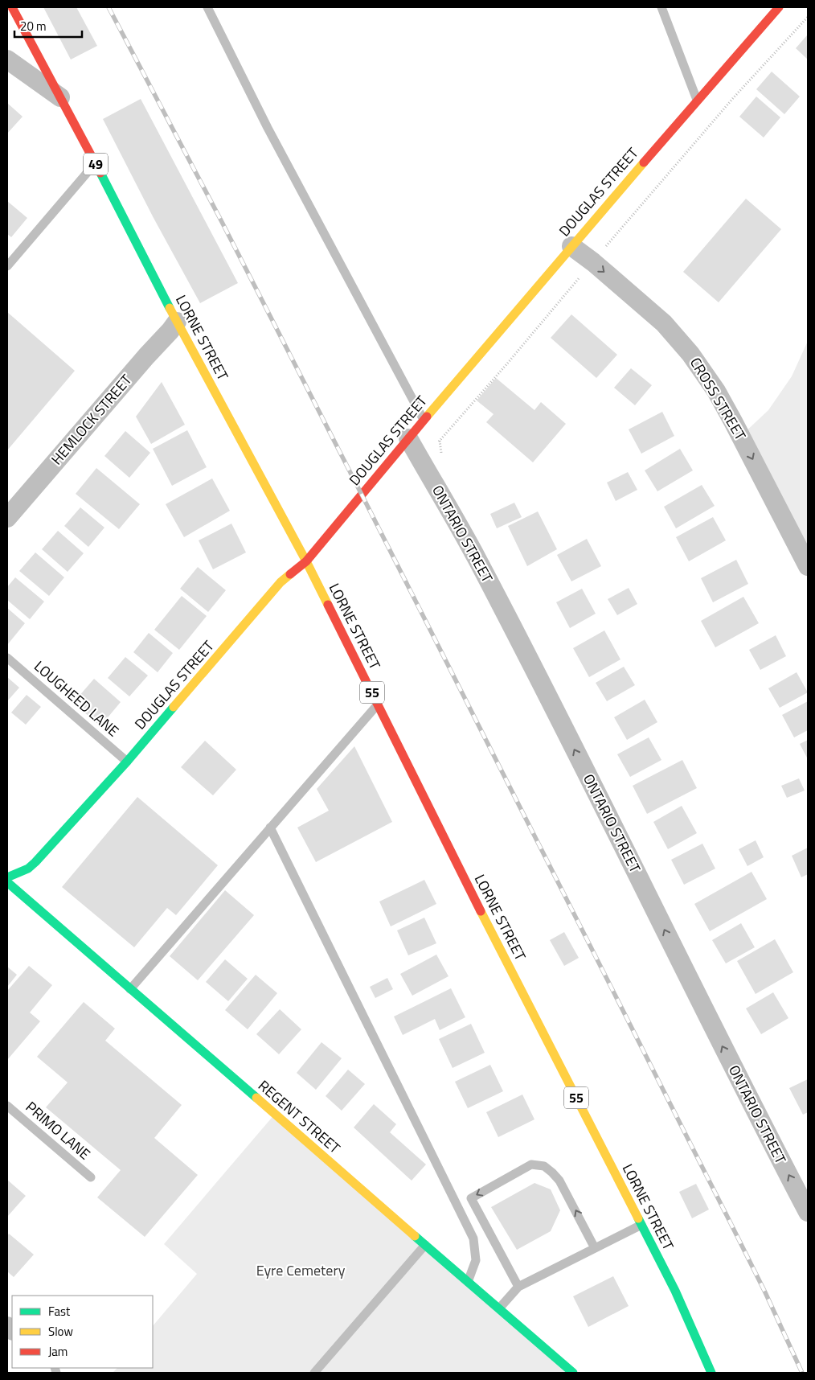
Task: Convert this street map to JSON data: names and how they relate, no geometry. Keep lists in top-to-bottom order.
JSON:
{
  "streets": {
    "main road": [
      "49",
      "DOUGLAS STREET",
      "LORNE STREET",
      "55",
      "REGENT STREET"
    ],
    "street": ["CROSS STREET", "HEMLOCK STREET", "ONTARIO STREET"],
    "lane": ["LOUGHEED LANE", "PRIMO LANE"]
  },
  "crossings": [
    ["DOUGLAS STREET", "LORNE STREET"],
    ["DOUGLAS STREET", "CROSS STREET"],
    ["DOUGLAS STREET", "ONTARIO STREET"],
    ["DOUGLAS STREET", "LOUGHEED LANE"],
    ["LORNE STREET", "HEMLOCK STREET"]
  ],
  "one_way": ["CROSS STREET", "ONTARIO STREET"],
  "parks": ["Eyre Cemetery"],
  "legend": ["Fast", "Slow", "Jam"],
  "scale_bar": "20 m"
}
